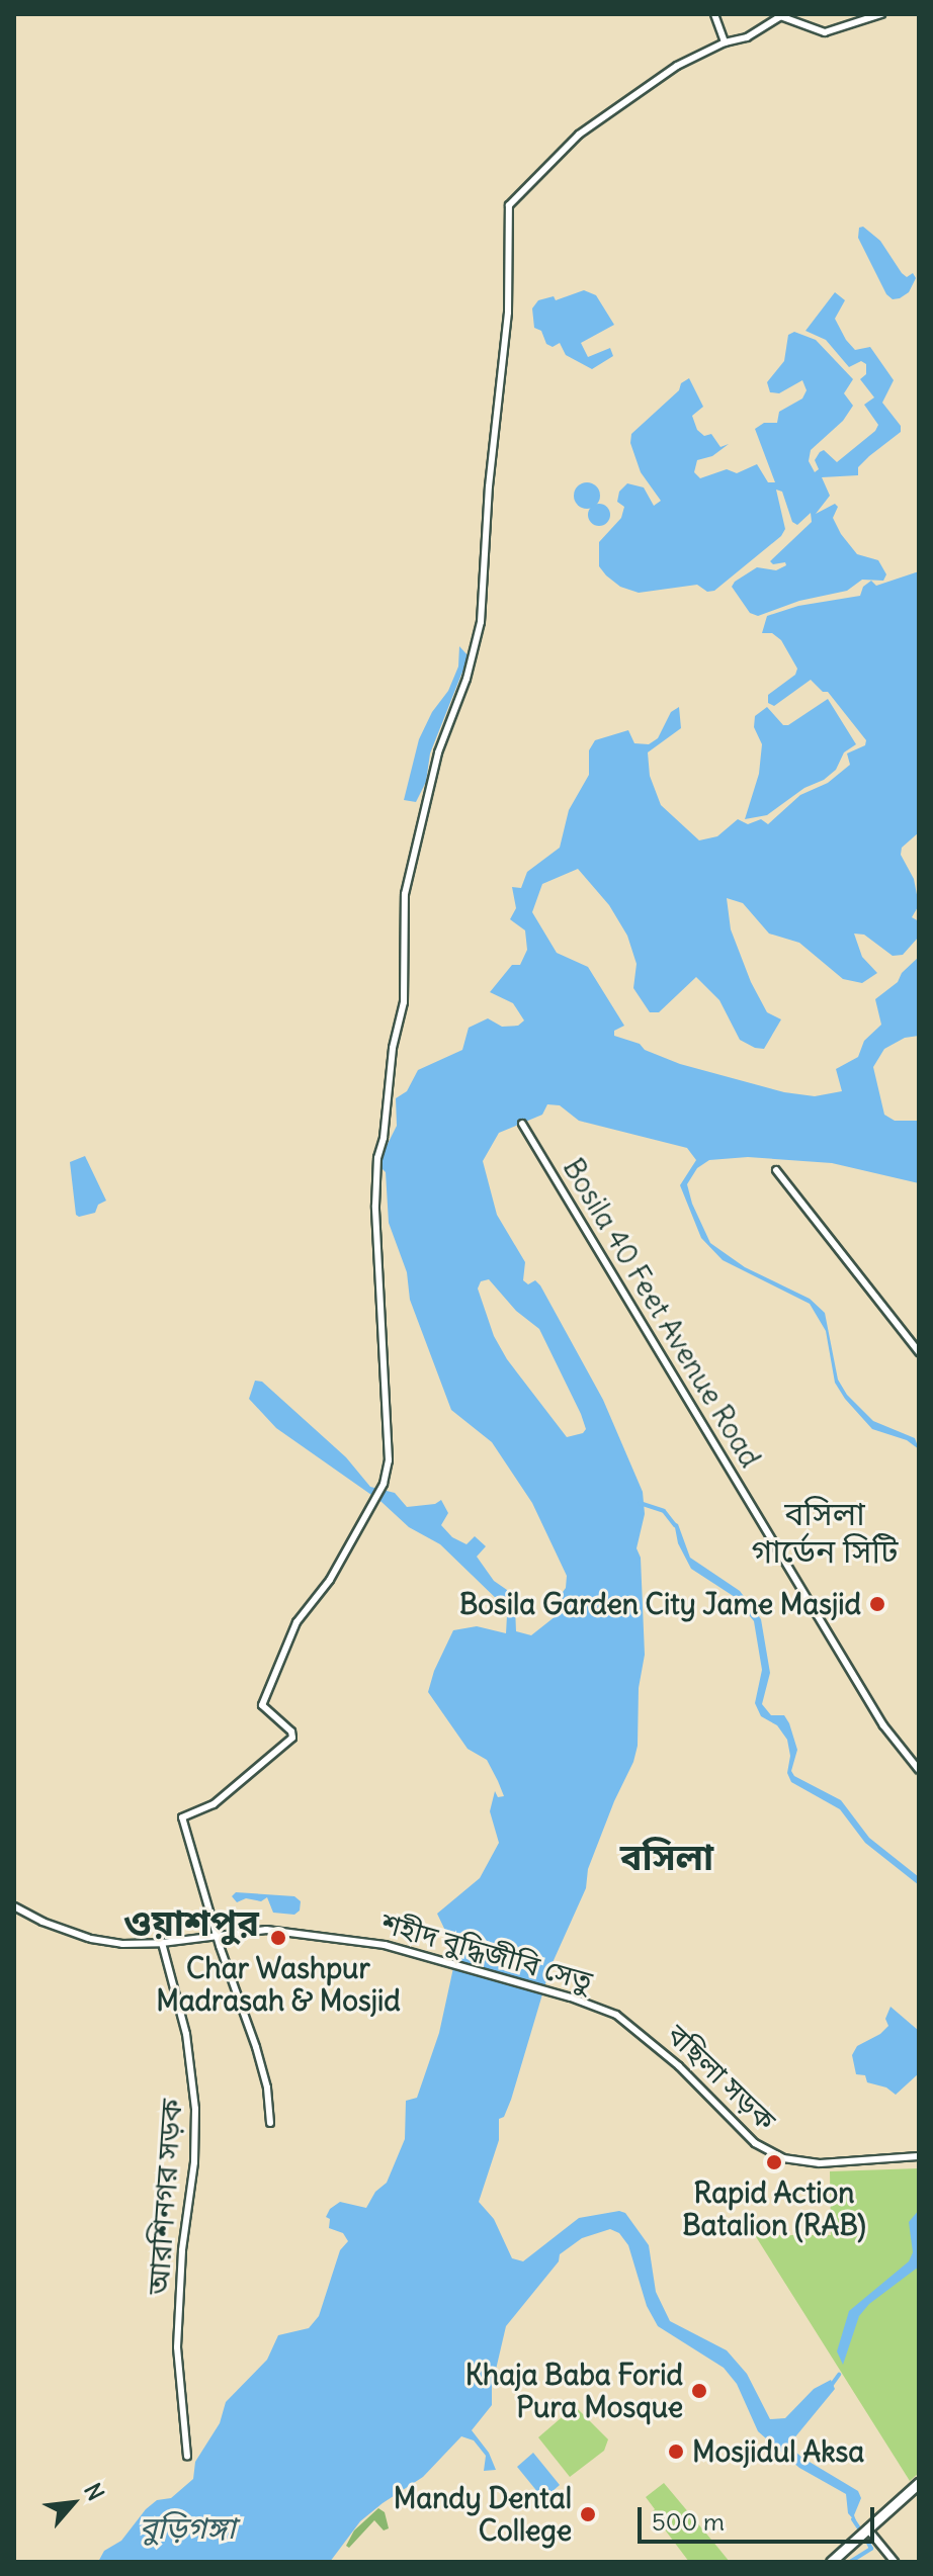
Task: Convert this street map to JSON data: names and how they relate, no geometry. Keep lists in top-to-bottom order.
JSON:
{
  "streets": {
    "street": [
      "Bosila 40 Feet Avenue Road",
      "শহীদ বুদ্ধিজীবি সেতু",
      "বছিলা সড়ক",
      "আরশিনগর সড়ক"
    ]
  },
  "crossings": [
    ["শহীদ বুদ্ধিজীবি সেতু", "বছিলা সড়ক"],
    ["শহীদ বুদ্ধিজীবি সেতু", "আরশিনগর সড়ক"]
  ],
  "districts": ["বসিলা গার্ডেন সিটি", "বসিলা", "ওয়াশপুর"],
  "water": ["বুড়িগঙ্গা"],
  "places": [
    "Bosila Garden City Jame Masjid",
    "Char Washpur Madrasah & Mosjid",
    "Rapid Action Batalion (RAB)",
    "Khaja Baba Forid Pura Mosque",
    "Mosjidul Aksa",
    "Mandy Dental College"
  ],
  "scale_bar": "500 m",
  "north": "top right"
}
